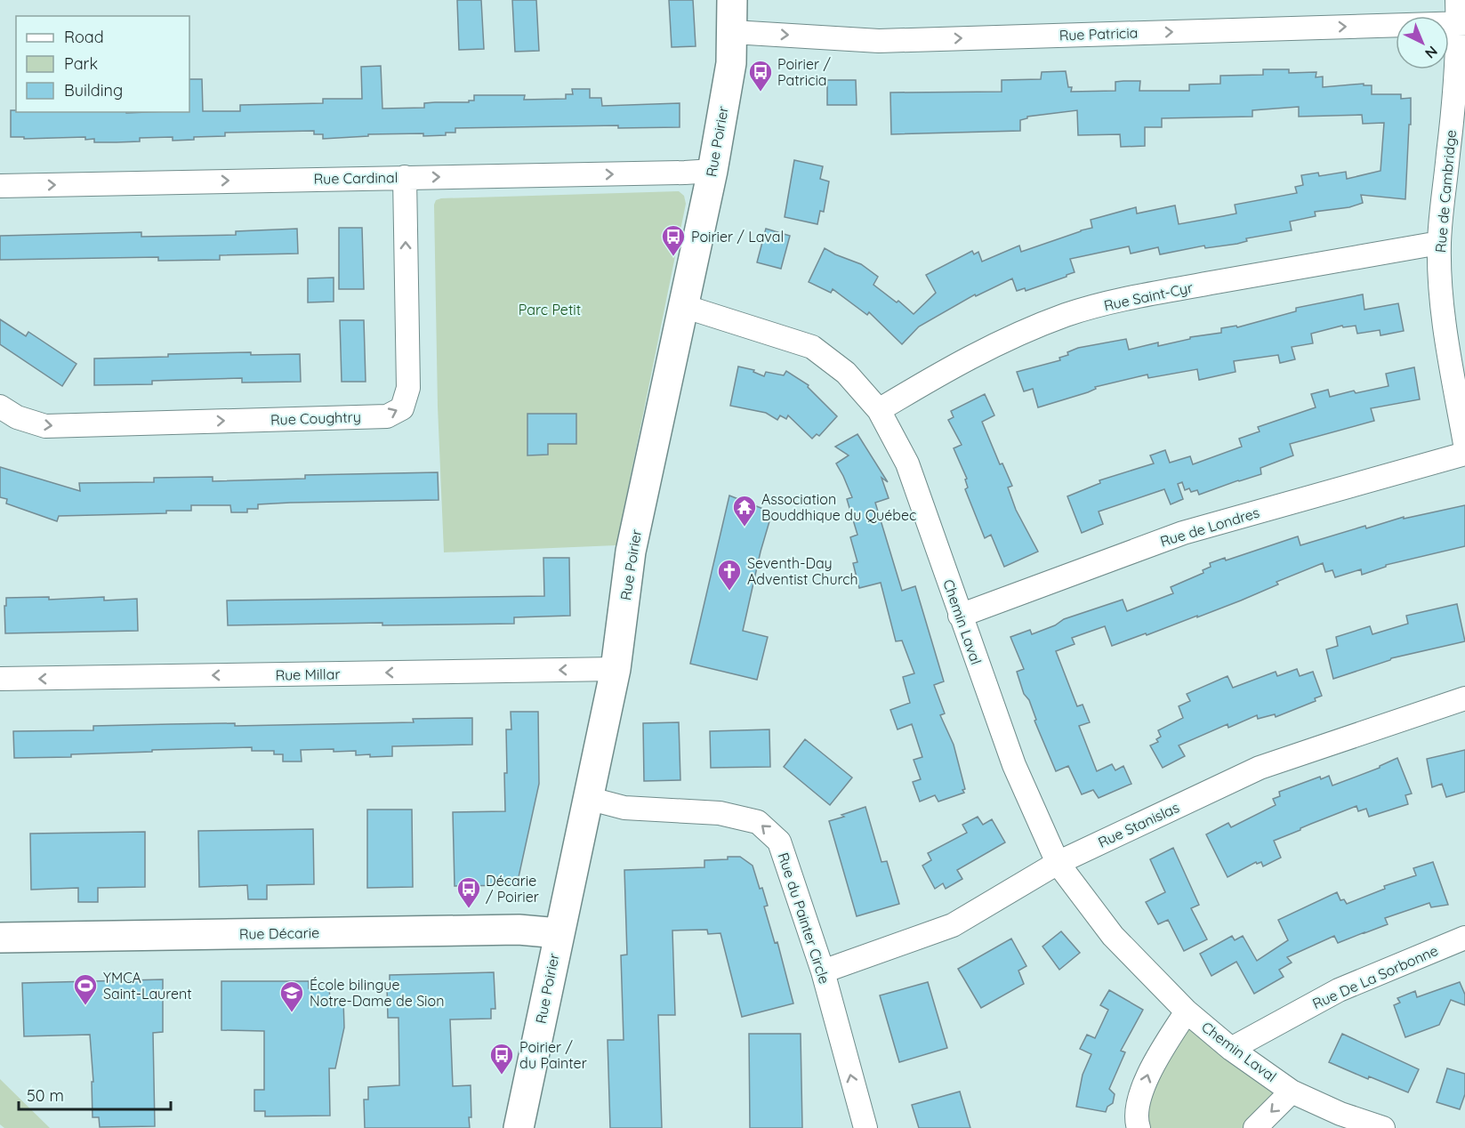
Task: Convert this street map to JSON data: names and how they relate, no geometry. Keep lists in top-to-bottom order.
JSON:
{
  "streets": {
    "street": [
      "Rue Patricia",
      "Rue Poirier",
      "Rue Cardinal",
      "Rue de Cambridge",
      "Rue Saint-Cyr",
      "Rue Coughtry",
      "Rue de Londres",
      "Chemin Laval",
      "Rue Millar",
      "Rue Stanislas",
      "Rue du Painter Circle",
      "Rue Décarie",
      "Rue De La Sorbonne"
    ]
  },
  "crossings": [
    ["Rue Patricia", "Rue Poirier"],
    ["Rue Patricia", "Rue de Cambridge"],
    ["Rue Poirier", "Rue Cardinal"],
    ["Rue Poirier", "Chemin Laval"],
    ["Rue Poirier", "Rue Millar"],
    ["Rue Poirier", "Rue du Painter Circle"],
    ["Rue Poirier", "Rue Décarie"],
    ["Rue Cardinal", "Rue Coughtry"],
    ["Rue de Cambridge", "Rue Saint-Cyr"],
    ["Rue Saint-Cyr", "Chemin Laval"],
    ["Rue de Londres", "Chemin Laval"],
    ["Chemin Laval", "Rue Stanislas"],
    ["Chemin Laval", "Rue De La Sorbonne"],
    ["Rue Stanislas", "Rue du Painter Circle"]
  ],
  "one_way": [
    "Rue Patricia",
    "Rue Cardinal",
    "Rue Millar",
    "Rue du Painter Circle"
  ],
  "parks": ["Parc Petit"],
  "places": {
    "bus stop": [
      "Poirier / Patricia",
      "Poirier / Laval",
      "Décarie / Poirier",
      "Poirier / du Painter"
    ],
    "temple": ["Association Bouddhique du Québec"],
    "church": ["Seventh-Day Adventist Church"],
    "sports": ["YMCA Saint-Laurent"],
    "school or university": ["École bilingue Notre-Dame de Sion"]
  },
  "legend": ["Road", "Park", "Building"],
  "scale_bar": "50 m",
  "north": "bottom right"
}
